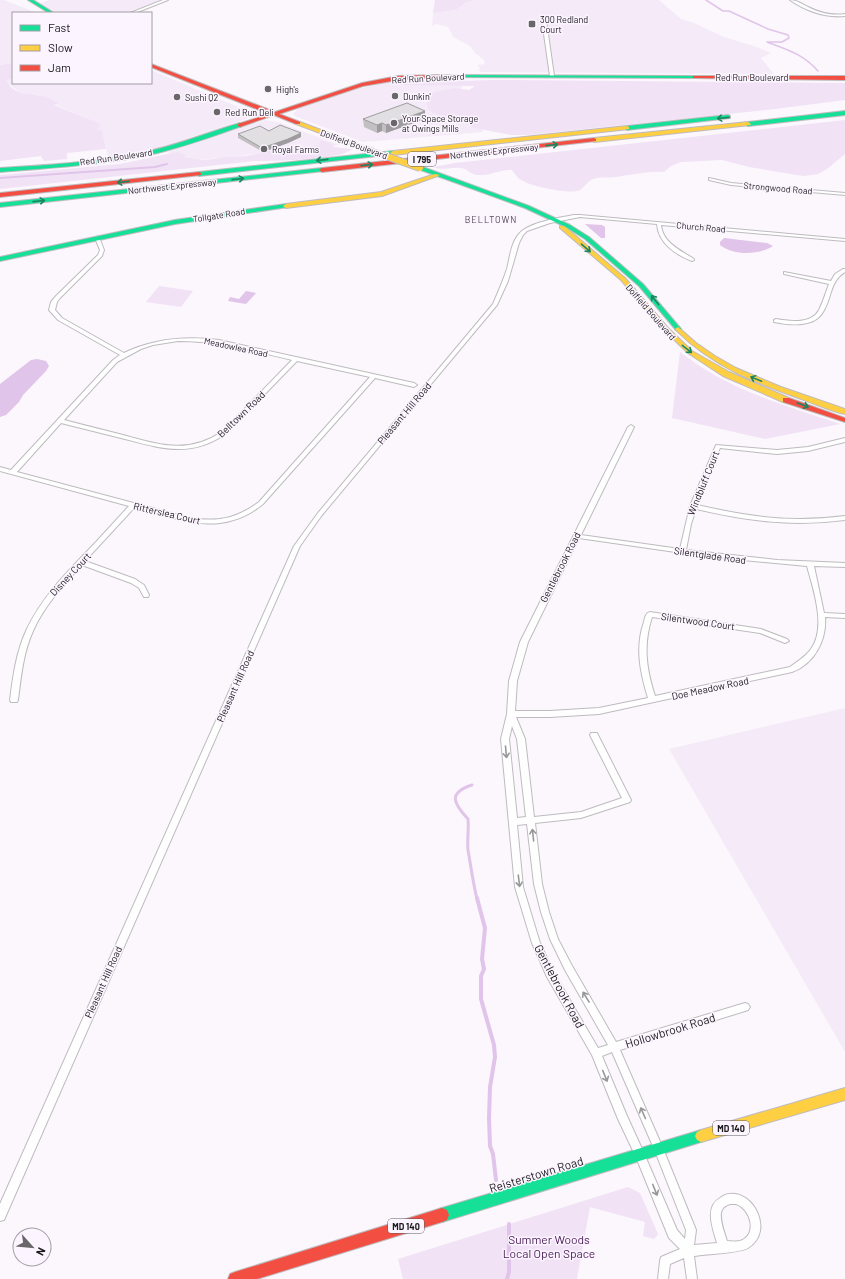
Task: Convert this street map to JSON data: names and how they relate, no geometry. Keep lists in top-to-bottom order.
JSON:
{
  "streets": {
    "main road": [
      "Red Run Boulevard",
      "Dolfield Boulevard",
      "Northwest Expressway",
      "I 795",
      "Tollgate Road",
      "MD 140",
      "Reisterstown Road"
    ],
    "street": [
      "Strongwood Road",
      "Church Road",
      "Meadowlea Road",
      "Pleasant Hill Road",
      "Belltown Road",
      "Windbluff Court",
      "Ritterslea Court",
      "Silentglade Road",
      "Gentlebrook Road",
      "Disney Court",
      "Silentwood Court",
      "Doe Meadow Road",
      "Hollowbrook Road"
    ]
  },
  "crossings": [
    ["Red Run Boulevard", "Dolfield Boulevard"],
    ["Dolfield Boulevard", "Tollgate Road"],
    ["Dolfield Boulevard", "Church Road"],
    ["Dolfield Boulevard", "Pleasant Hill Road"],
    ["Church Road", "Pleasant Hill Road"],
    ["Meadowlea Road", "Belltown Road"],
    ["Meadowlea Road", "Ritterslea Court"],
    ["Windbluff Court", "Silentglade Road"],
    ["Ritterslea Court", "Disney Court"],
    ["Silentglade Road", "Gentlebrook Road"],
    ["Silentglade Road", "Doe Meadow Road"],
    ["Gentlebrook Road", "Doe Meadow Road"],
    ["Gentlebrook Road", "Hollowbrook Road"],
    ["Gentlebrook Road", "Reisterstown Road"],
    ["Silentwood Court", "Doe Meadow Road"]
  ],
  "districts": ["BELLTOWN"],
  "parks": ["Summer Woods Local Open Space"],
  "places": {
    "transit": ["300 Redland Court"],
    "other": [
      "High's",
      "Dunkin'",
      "Sushi Q2",
      "Red Run Deli",
      "Your Space Storage at Owings Mills",
      "Royal Farms"
    ]
  },
  "legend": ["Fast", "Slow", "Jam"],
  "north": "bottom right"
}
